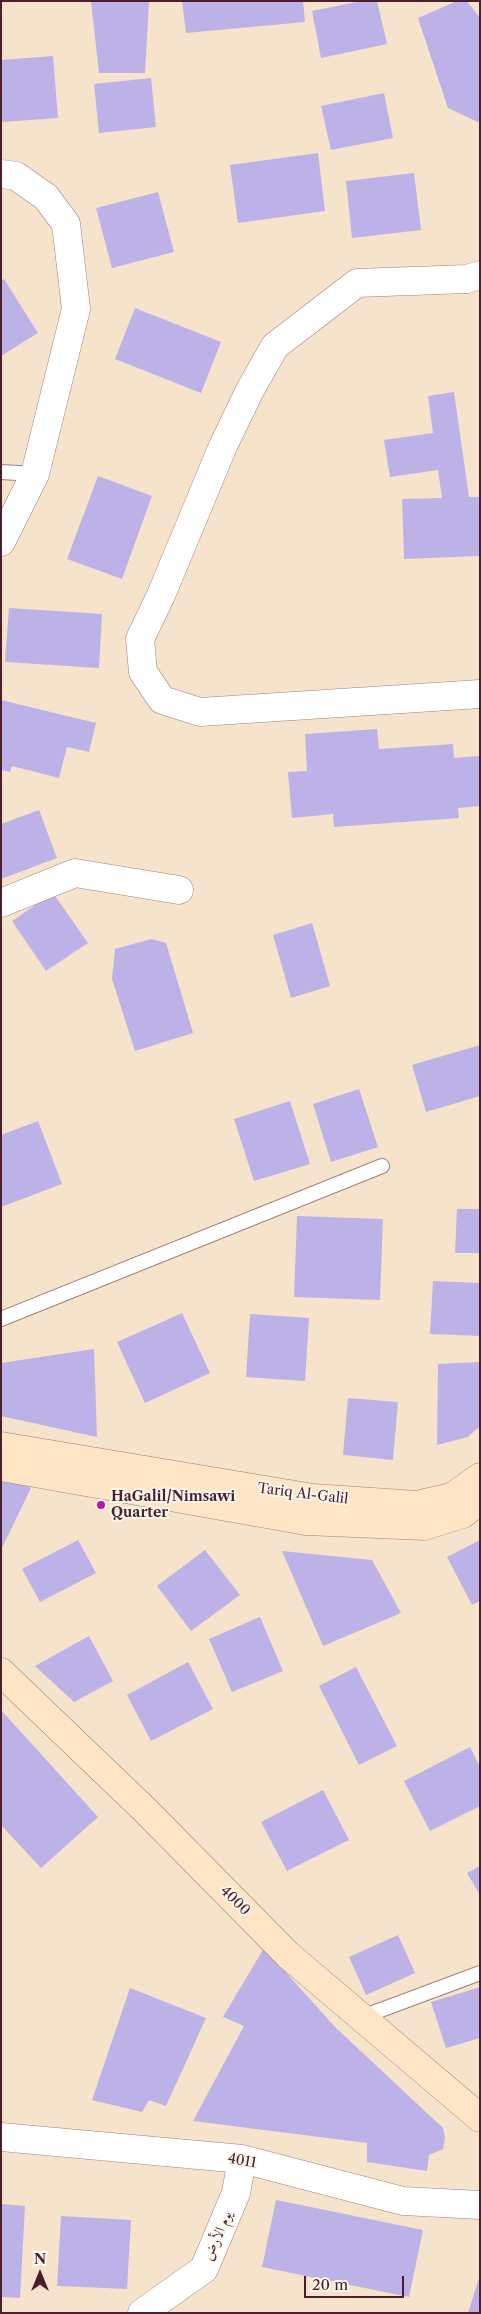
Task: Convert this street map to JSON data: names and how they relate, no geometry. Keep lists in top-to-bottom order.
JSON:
{
  "streets": {
    "street": [
      "Tariq Al-Galil",
      "4000",
      "4011",
      "يوم الأرض"
    ]
  },
  "crossings": [
    ["4011", "يوم الأرض"]
  ],
  "places": ["HaGalil/Nimsawi Quarter"],
  "scale_bar": "20 m",
  "north": "top"
}
